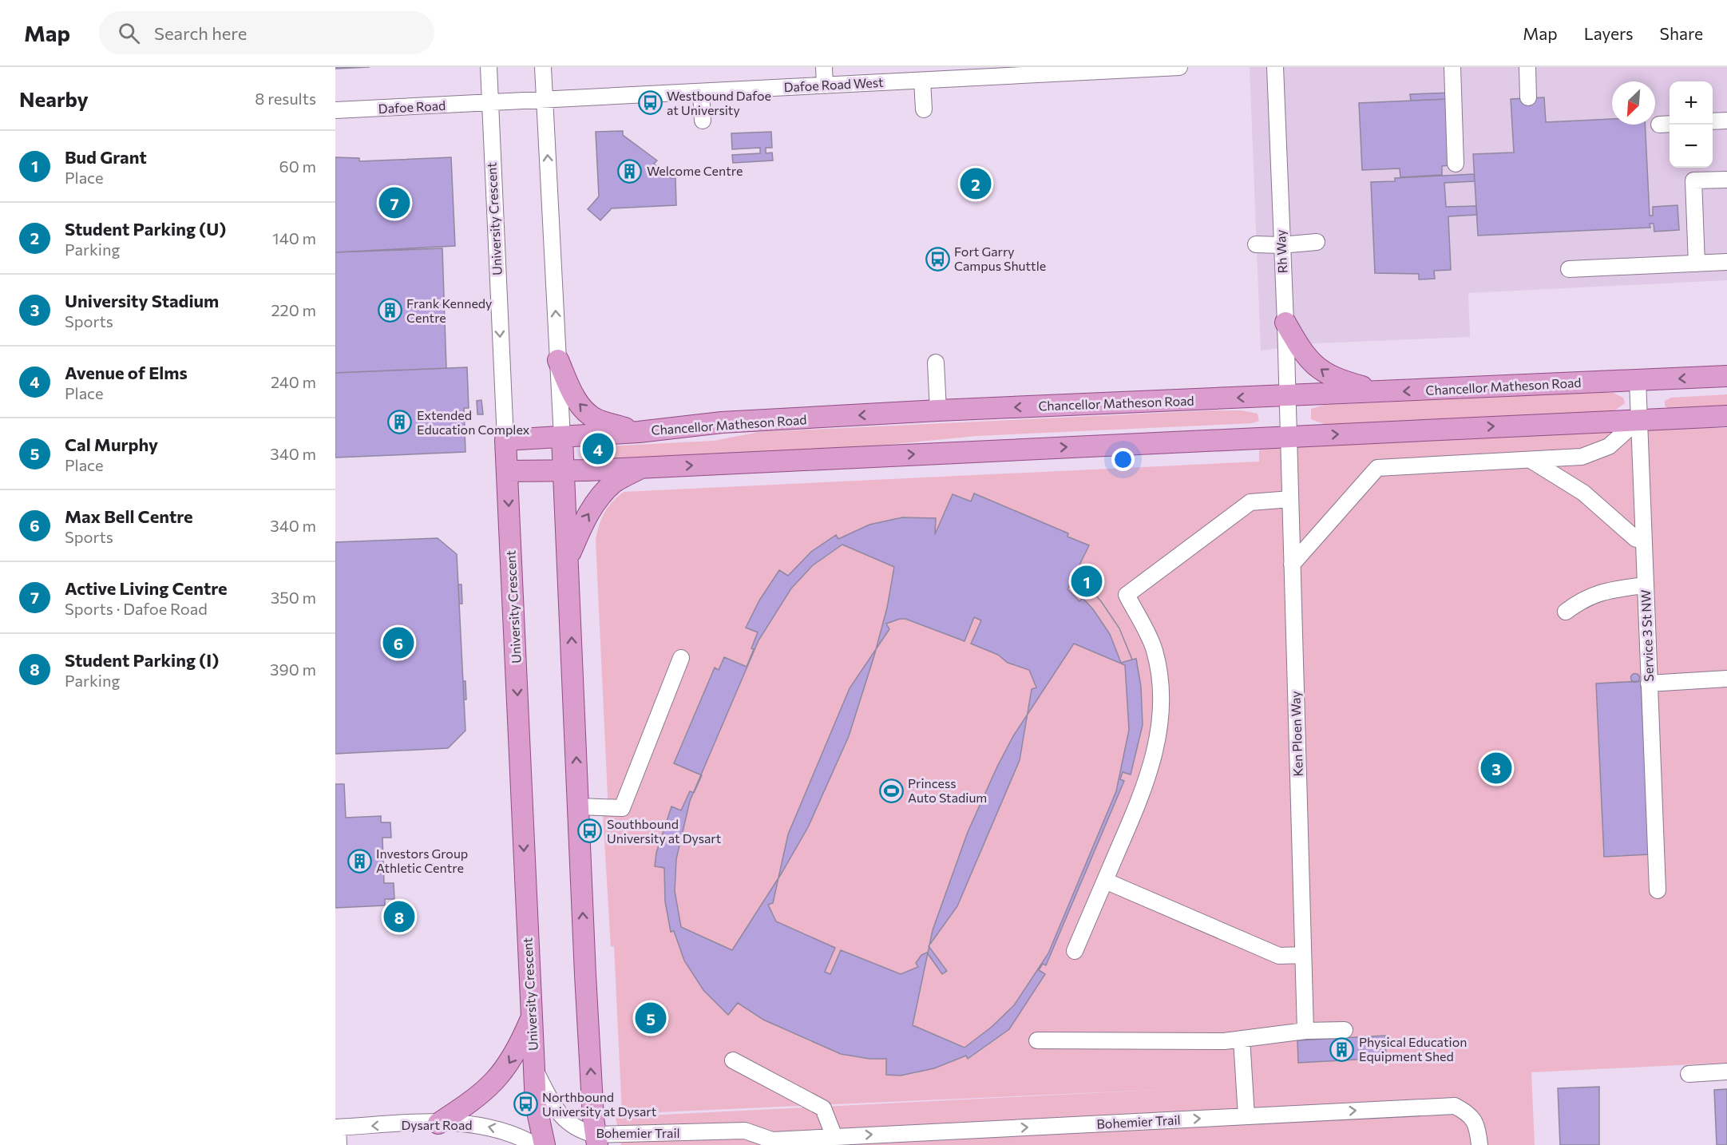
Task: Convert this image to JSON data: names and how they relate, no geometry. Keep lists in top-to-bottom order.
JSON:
{
  "streets": {
    "main road": ["University Crescent", "Chancellor Matheson Road"],
    "street": [
      "Dafoe Road West",
      "Dafoe Road",
      "Rh Way",
      "Service 3 St NW",
      "Ken Ploen Way",
      "Bohemier Trail",
      "Dysart Road"
    ]
  },
  "crossings": [
    ["Dafoe Road West", "Dafoe Road"],
    ["Dafoe Road West", "University Crescent"],
    ["Dafoe Road", "University Crescent"],
    ["University Crescent", "Chancellor Matheson Road"],
    ["University Crescent", "Bohemier Trail"],
    ["Rh Way", "Chancellor Matheson Road"],
    ["Rh Way", "Ken Ploen Way"],
    ["Chancellor Matheson Road", "Service 3 St NW"]
  ],
  "one_way": ["Dysart Road"],
  "places": {
    "bus stop": [
      "Westbound Dafoe at University",
      "Fort Garry Campus Shuttle",
      "Southbound University at Dysart",
      "Northbound University at Dysart"
    ],
    "building": [
      "Welcome Centre",
      "Frank Kennedy Centre",
      "Extended Education Complex",
      "Investors Group Athletic Centre",
      "Physical Education Equipment Shed"
    ],
    "sports": ["Princess Auto Stadium"]
  },
  "north": "bottom left",
  "page": {
    "header": "Map",
    "search": "Search here",
    "nav": ["Map", "Layers", "Share"],
    "heading": ["Nearby", "8 results"],
    "map_buttons": ["+", "−"],
    "list": [
      {
        "mark": "1",
        "name": "Bud Grant",
        "note": "Place",
        "value": "60 m"
      },
      {
        "mark": "2",
        "name": "Student Parking (U)",
        "note": "Parking",
        "value": "140 m"
      },
      {
        "mark": "3",
        "name": "University Stadium",
        "note": "Sports",
        "value": "220 m"
      },
      {
        "mark": "4",
        "name": "Avenue of Elms",
        "note": "Place",
        "value": "240 m"
      },
      {
        "mark": "5",
        "name": "Cal Murphy",
        "note": "Place",
        "value": "340 m"
      },
      {
        "mark": "6",
        "name": "Max Bell Centre",
        "note": "Sports",
        "value": "340 m"
      },
      {
        "mark": "7",
        "name": "Active Living Centre",
        "note": "Sports · Dafoe Road",
        "value": "350 m"
      },
      {
        "mark": "8",
        "name": "Student Parking (I)",
        "note": "Parking",
        "value": "390 m"
      }
    ],
    "pins": [
      "2",
      "7",
      "4",
      "1",
      "6",
      "3",
      "8",
      "5"
    ]
  }
}
